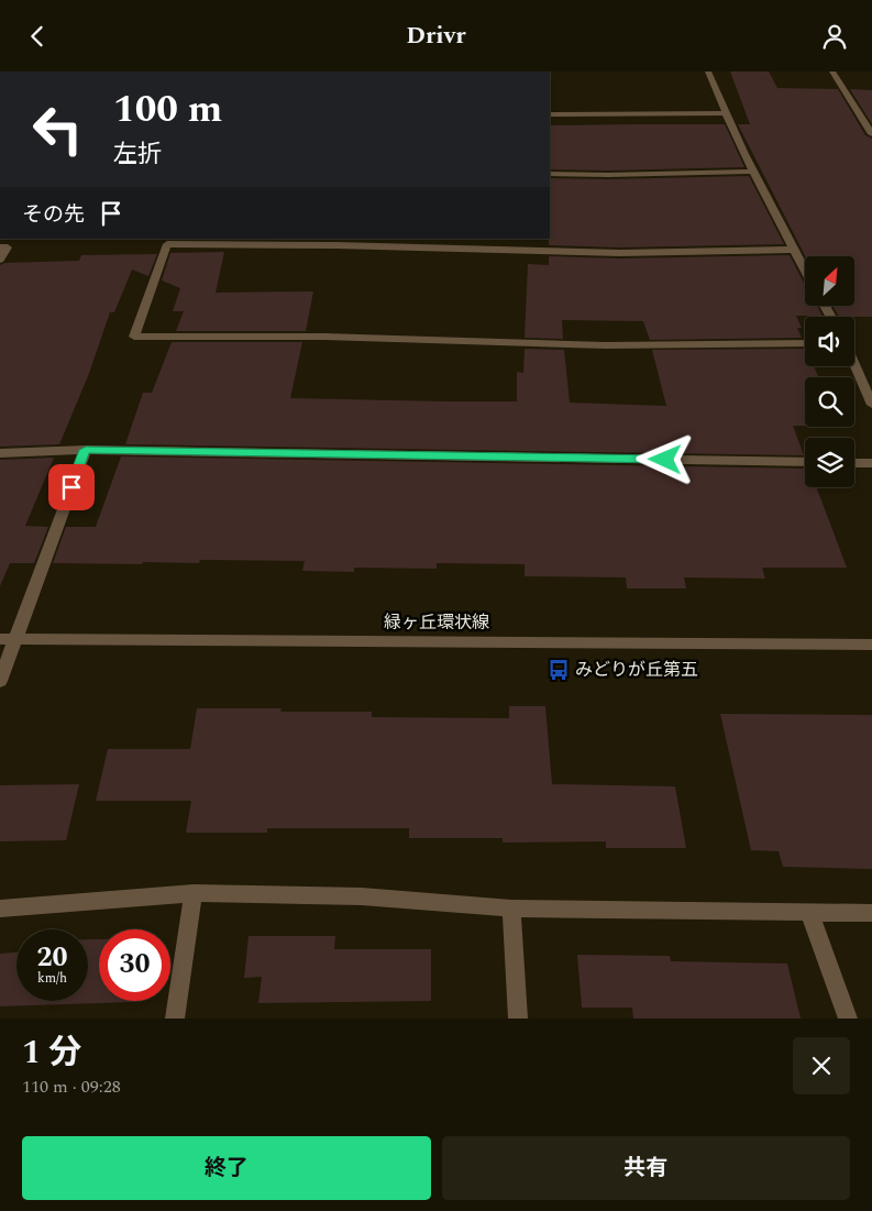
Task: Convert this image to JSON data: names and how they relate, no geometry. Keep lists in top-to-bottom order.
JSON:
{
  "streets": {
    "street": ["緑ヶ丘環状線"]
  },
  "places": {
    "bus stop": ["みどりが丘第五"]
  },
  "north": "top right",
  "page": {
    "header": "Drivr",
    "turn": ["100 m", "左折"],
    "then": "その先",
    "speed": "20 km/h",
    "limit": "30",
    "heading": ["1 分", "110 m · 09:28"],
    "buttons": ["終了", "共有"]
  }
}
